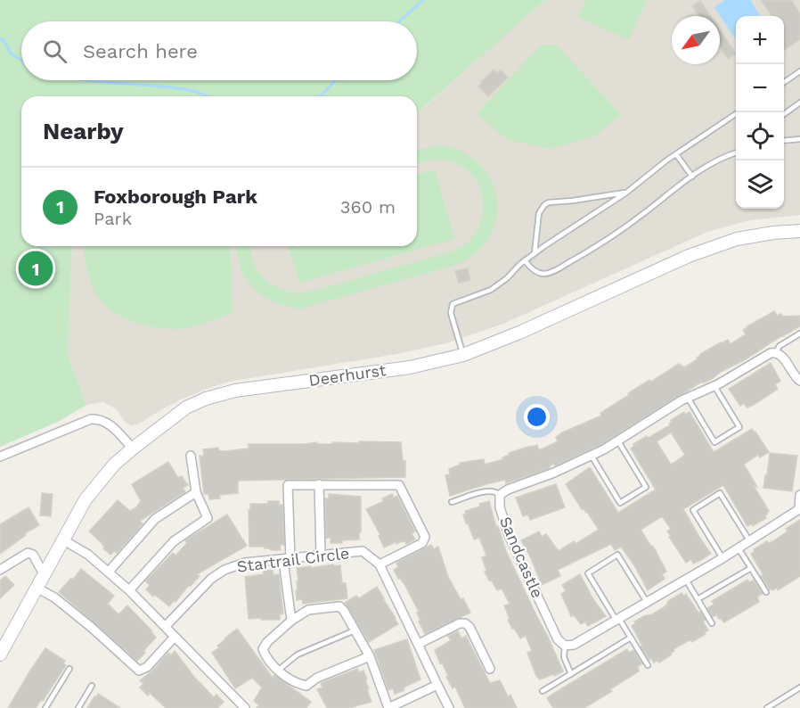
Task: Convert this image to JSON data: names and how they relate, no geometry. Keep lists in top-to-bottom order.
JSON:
{
  "streets": {
    "street": ["Deerhurst", "Sandcastle", "Startrail Circle"]
  },
  "north": "bottom left",
  "page": {
    "map_buttons": ["+", "−"],
    "search": "Search here",
    "heading": "Nearby",
    "list": [
      {
        "mark": "1",
        "name": "Foxborough Park",
        "note": "Park",
        "value": "360 m"
      }
    ],
    "pins": "1"
  }
}
